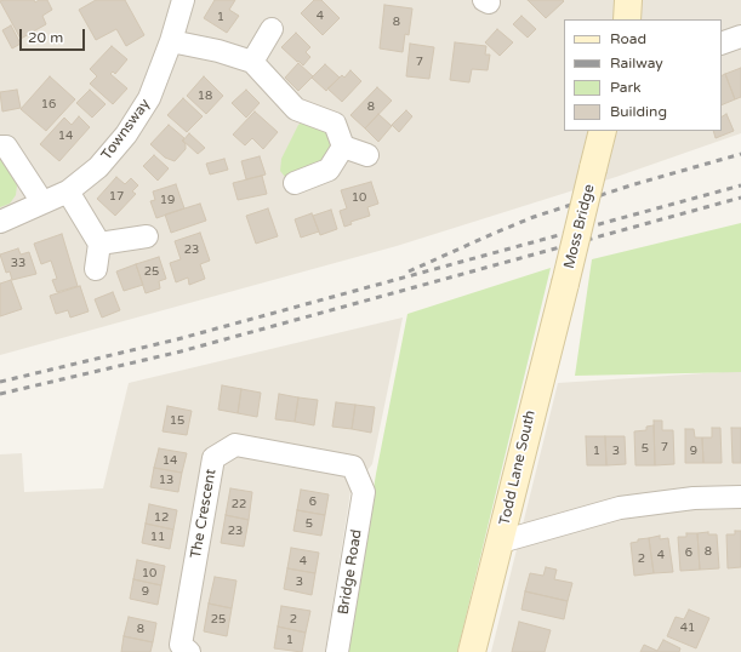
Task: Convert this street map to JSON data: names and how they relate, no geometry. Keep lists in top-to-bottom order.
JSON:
{
  "streets": {
    "street": [
      "Townsway",
      "Moss Bridge",
      "Todd Lane South",
      "The Crescent",
      "Bridge Road"
    ]
  },
  "crossings": [
    ["Moss Bridge", "Todd Lane South"],
    ["The Crescent", "Bridge Road"]
  ],
  "house_numbers": [
    "4",
    "1",
    "8",
    "7",
    "18",
    "16",
    "8",
    "14",
    "17",
    "10",
    "19",
    "23",
    "33",
    "25",
    "15",
    "7",
    "5",
    "1",
    "3",
    "9",
    "14",
    "13",
    "6",
    "22",
    "12",
    "5",
    "23",
    "11",
    "8",
    "6",
    "4",
    "2",
    "4",
    "10",
    "3",
    "9",
    "25",
    "2",
    "41",
    "8",
    "1"
  ],
  "legend": [
    "Road",
    "Railway",
    "Park",
    "Building"
  ],
  "scale_bar": "20 m"
}
